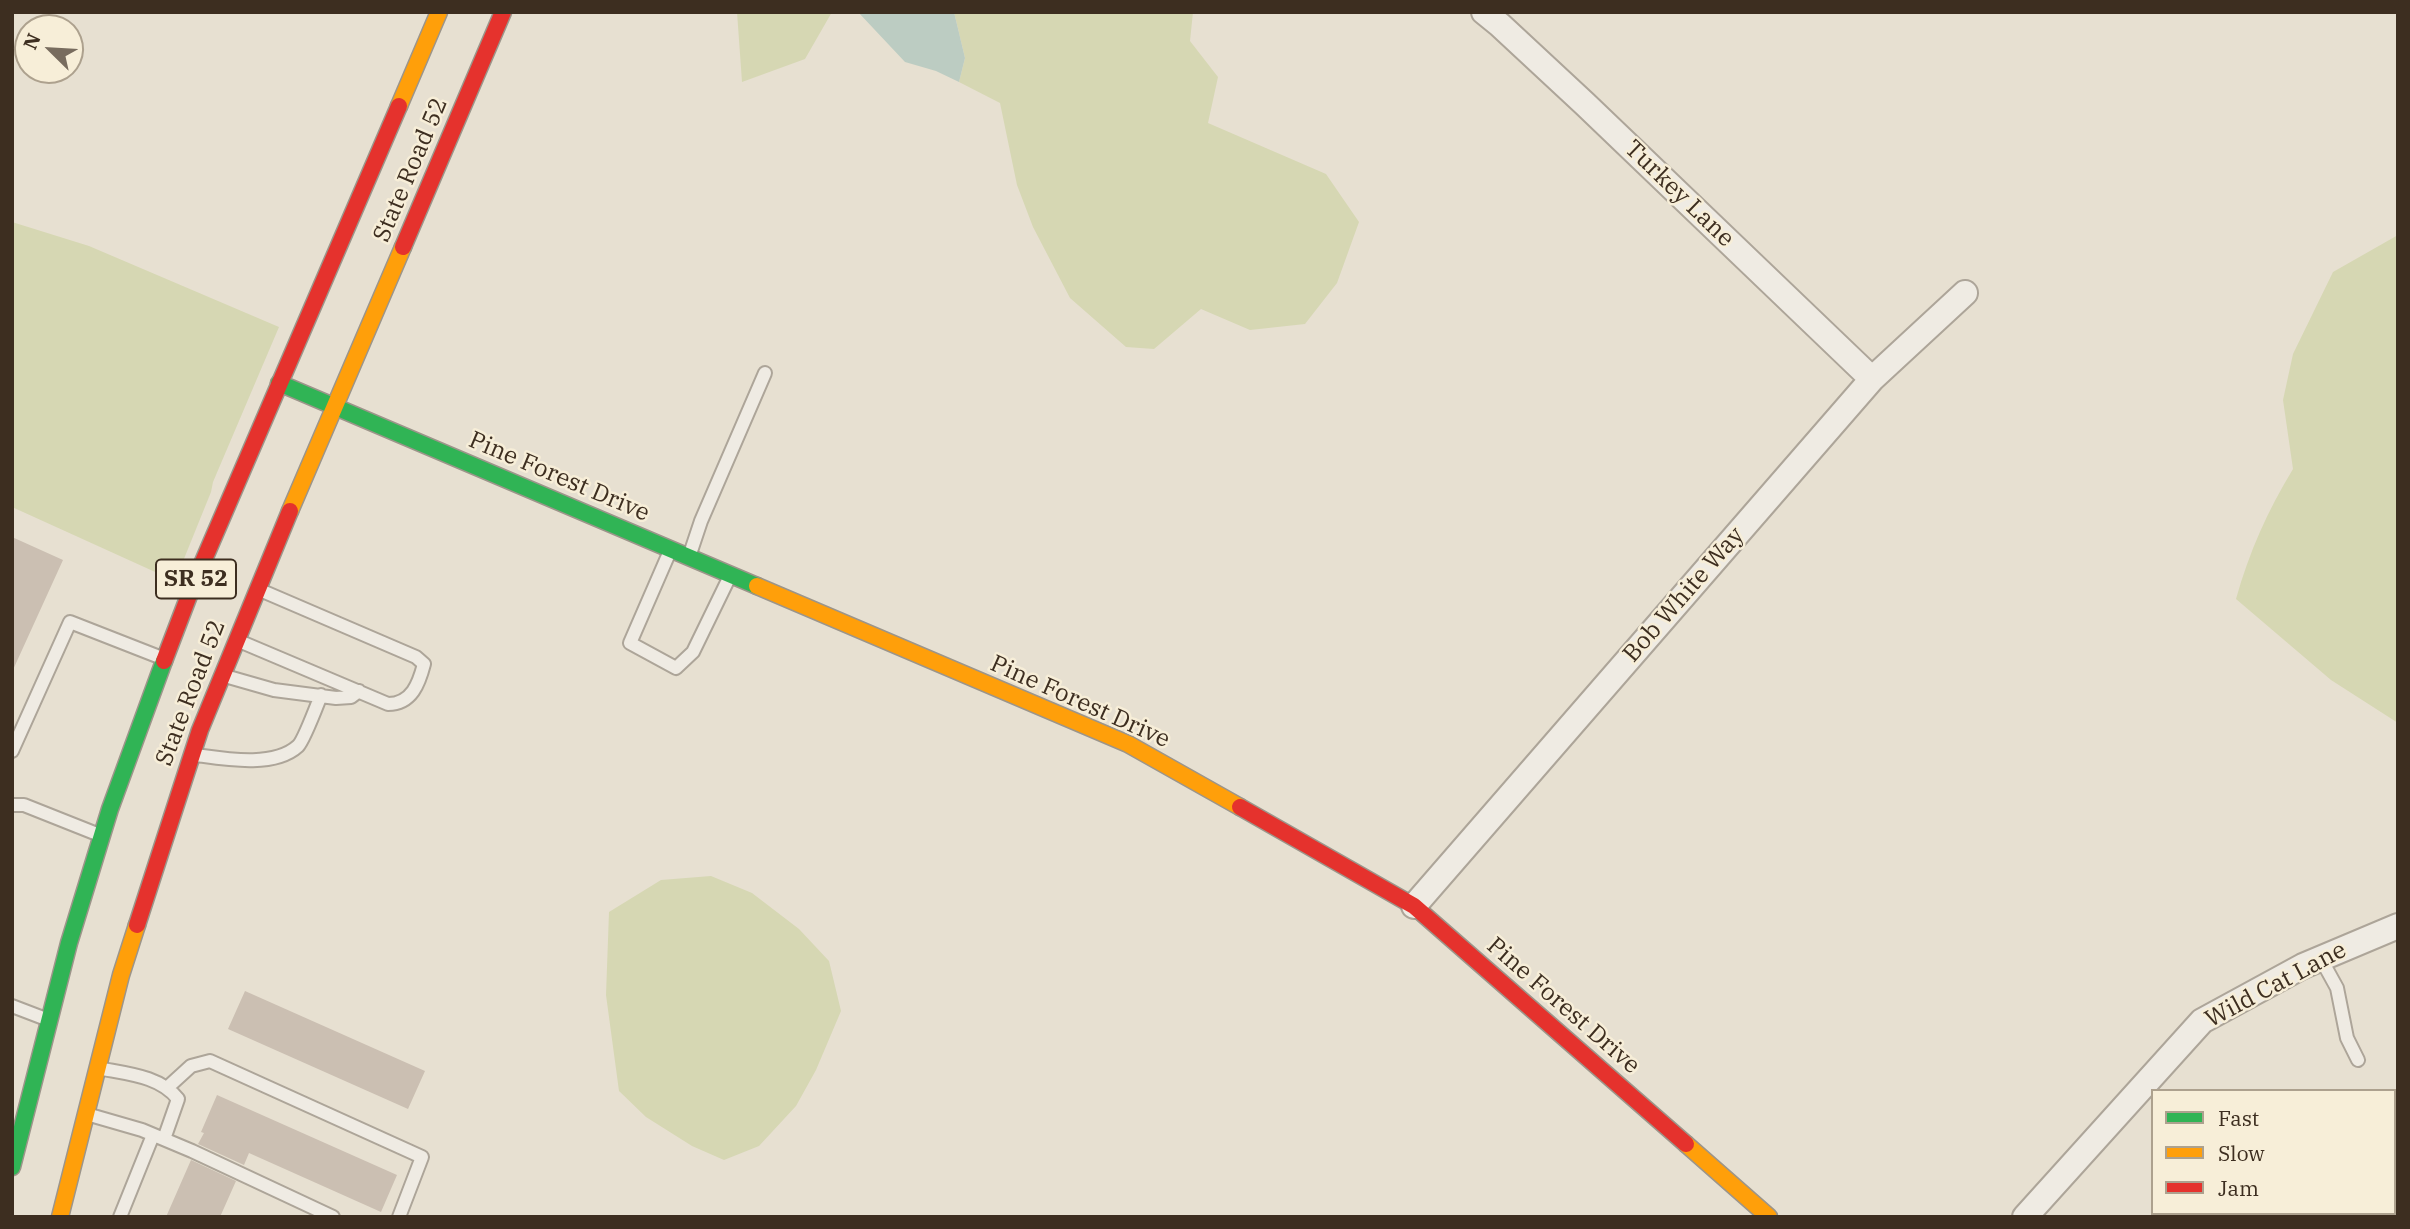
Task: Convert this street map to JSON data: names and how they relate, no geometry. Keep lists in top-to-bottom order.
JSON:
{
  "streets": {
    "main road": ["State Road 52", "Pine Forest Drive", "SR 52"],
    "street": ["Turkey Lane", "Bob White Way", "Wild Cat Lane"]
  },
  "crossings": [
    ["State Road 52", "Pine Forest Drive"],
    ["Turkey Lane", "Bob White Way"],
    ["Pine Forest Drive", "Bob White Way"]
  ],
  "legend": ["Fast", "Slow", "Jam"],
  "north": "top left"
}
